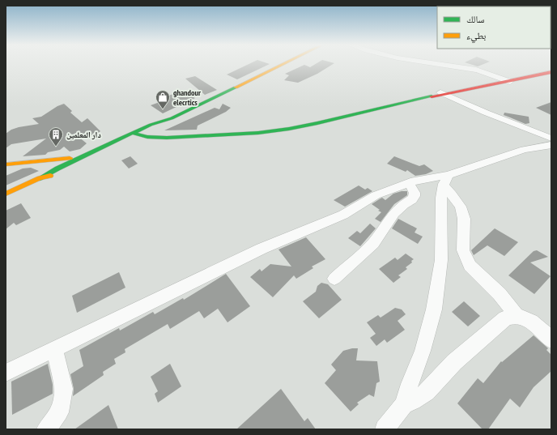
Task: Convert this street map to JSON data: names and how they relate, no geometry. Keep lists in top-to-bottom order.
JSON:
{
  "places": {
    "shop": ["ghandour elecrtics"],
    "building": ["دار المعلمين"]
  },
  "legend": ["سالك", "بطيء"]
}
